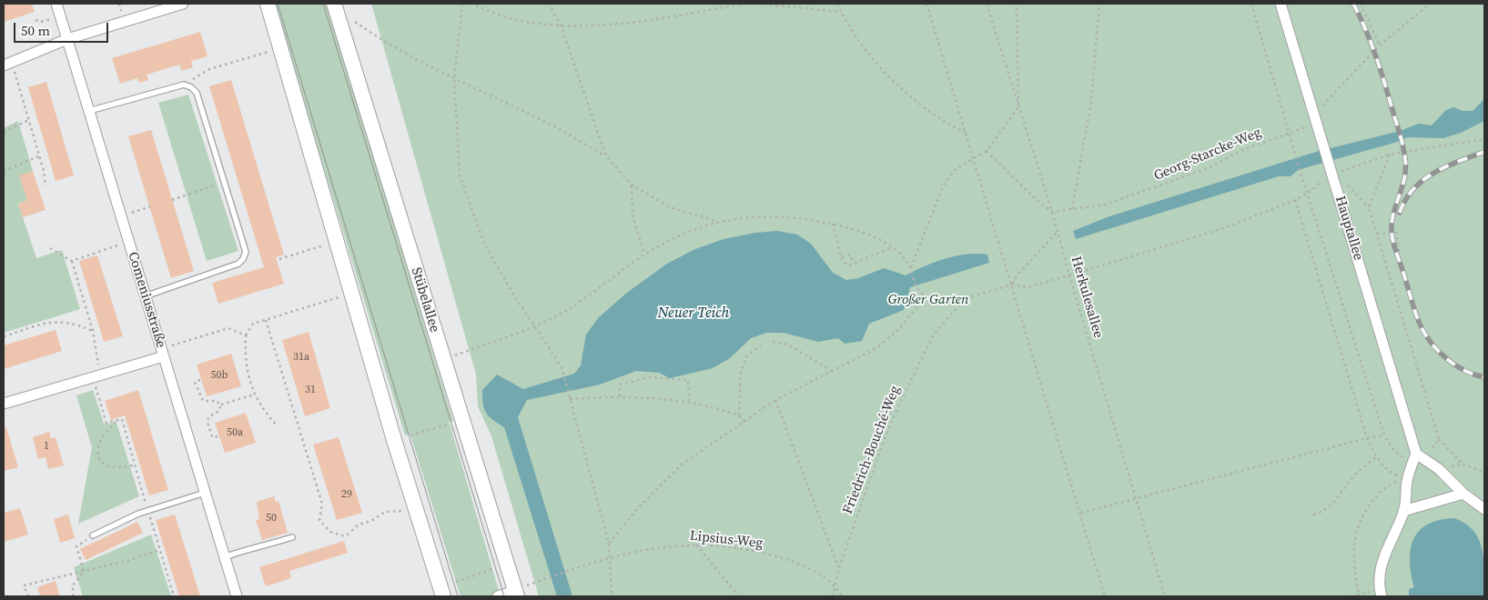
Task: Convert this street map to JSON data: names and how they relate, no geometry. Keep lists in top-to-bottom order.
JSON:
{
  "streets": {
    "main road": ["Stübelallee"],
    "street": ["Hauptallee", "Comeniusstraße"],
    "path": [
      "Georg-Starcke-Weg",
      "Herkulesallee",
      "Friedrich-Bouché-Weg",
      "Lipsius-Weg"
    ]
  },
  "crossings": [
    ["Georg-Starcke-Weg", "Hauptallee"],
    ["Georg-Starcke-Weg", "Herkulesallee"],
    ["Stübelallee", "Lipsius-Weg"],
    ["Friedrich-Bouché-Weg", "Lipsius-Weg"]
  ],
  "water": ["Neuer Teich"],
  "parks": ["Großer Garten"],
  "house_numbers": [
    "31a",
    "50b",
    "31",
    "50a",
    "1",
    "29",
    "50"
  ],
  "scale_bar": "50 m"
}
